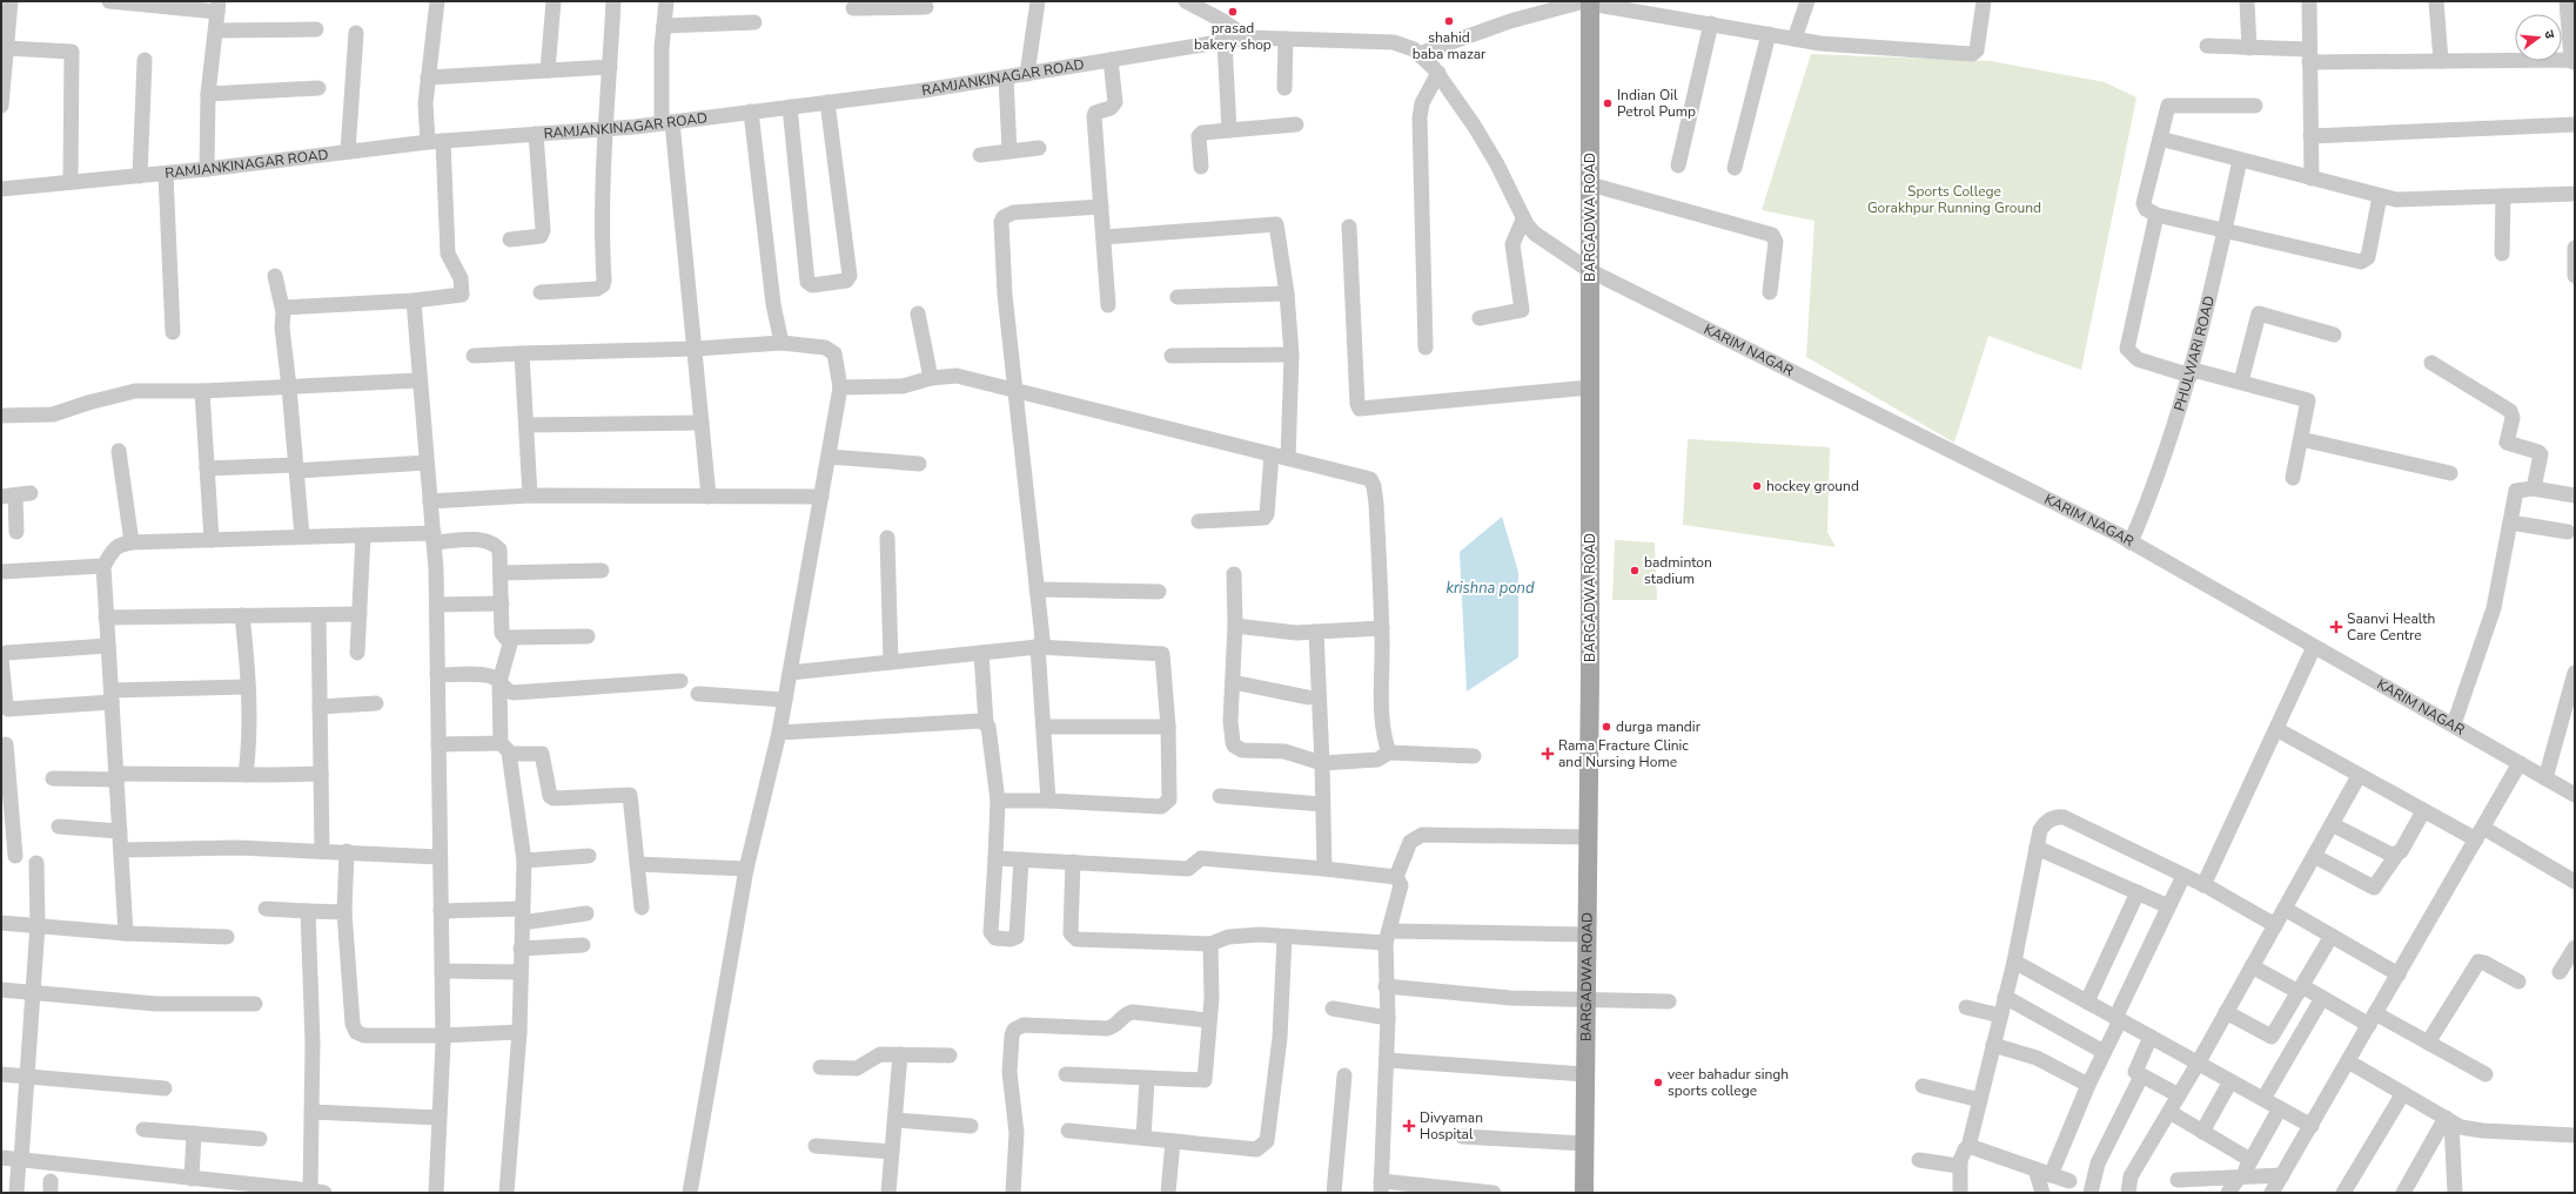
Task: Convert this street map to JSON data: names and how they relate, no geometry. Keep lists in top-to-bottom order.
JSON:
{
  "streets": {
    "main road": ["BARGADWA ROAD"],
    "street": ["RAMJANKINAGAR ROAD", "KARIM NAGAR", "PHULWARI ROAD"]
  },
  "crossings": [
    ["RAMJANKINAGAR ROAD", "KARIM NAGAR"],
    ["BARGADWA ROAD", "KARIM NAGAR"],
    ["KARIM NAGAR", "PHULWARI ROAD"]
  ],
  "water": ["krishna pond"],
  "parks": ["Sports College Gorakhpur Running Ground"],
  "places": {
    "other": [
      "prasad bakery shop",
      "shahid baba mazar",
      "Indian Oil Petrol Pump",
      "hockey ground",
      "badminton stadium",
      "durga mandir",
      "veer bahadur singh sports college"
    ],
    "health": ["Saanvi Health Care Centre", "Rama Fracture Clinic and Nursing Home", "Divyaman Hospital"]
  },
  "north": "right"
}
